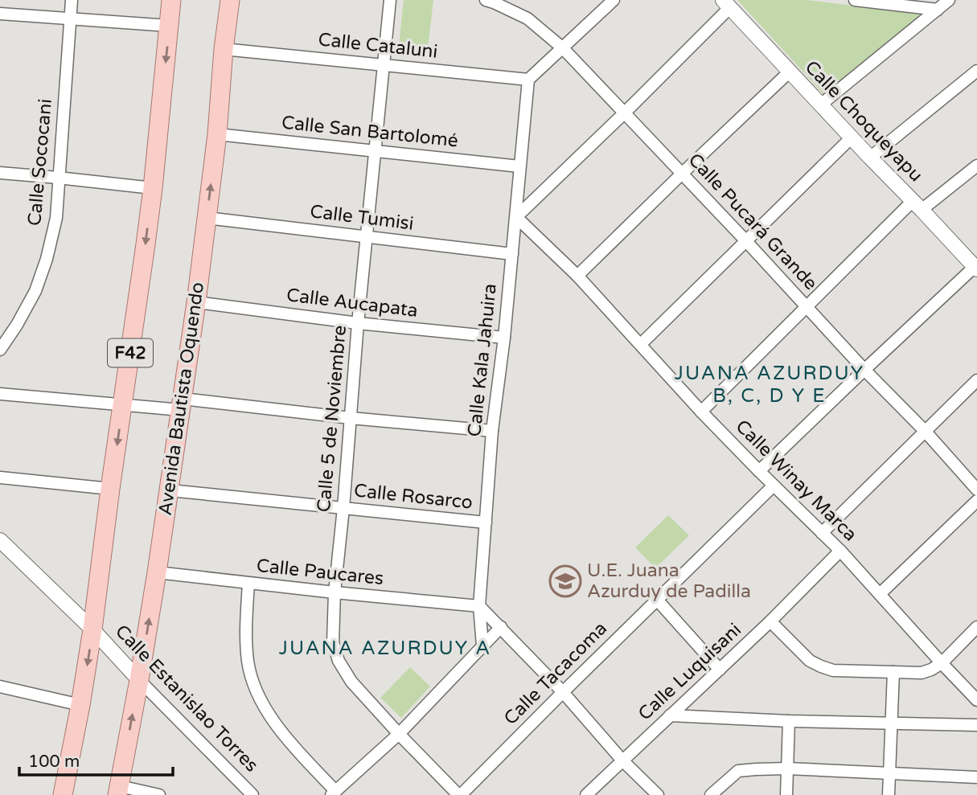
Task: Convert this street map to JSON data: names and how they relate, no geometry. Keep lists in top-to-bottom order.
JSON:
{
  "streets": {
    "main road": ["F42", "Avenida Bautista Oquendo"],
    "street": [
      "Calle Cataluni",
      "Calle Choqueyapu",
      "Calle San Bartolomé",
      "Calle Sococani",
      "Calle Tumisi",
      "Calle Pucará Grande",
      "Calle Aucapata",
      "Calle Kala Jahuira",
      "Calle 5 de Noviembre",
      "Calle Winay Marca",
      "Calle Rosarco",
      "Calle Paucares",
      "Calle Luquisani",
      "Calle Tacacoma",
      "Calle Estanislao Torres"
    ]
  },
  "crossings": [
    ["Calle Cataluni", "Calle Kala Jahuira"],
    ["Calle Cataluni", "Avenida Bautista Oquendo"],
    ["Calle Cataluni", "Calle 5 de Noviembre"],
    ["Calle San Bartolomé", "Calle Kala Jahuira"],
    ["Calle San Bartolomé", "Avenida Bautista Oquendo"],
    ["Calle San Bartolomé", "Calle 5 de Noviembre"],
    ["Calle Tumisi", "Calle Kala Jahuira"],
    ["Calle Tumisi", "Avenida Bautista Oquendo"],
    ["Calle Tumisi", "Calle 5 de Noviembre"],
    ["Calle Aucapata", "Calle Kala Jahuira"],
    ["Calle Aucapata", "Avenida Bautista Oquendo"],
    ["Calle Aucapata", "Calle 5 de Noviembre"],
    ["F42", "Calle Estanislao Torres"],
    ["Calle Kala Jahuira", "Calle Winay Marca"],
    ["Calle Kala Jahuira", "Calle Rosarco"],
    ["Calle Kala Jahuira", "Calle Paucares"],
    ["Avenida Bautista Oquendo", "Calle Rosarco"],
    ["Avenida Bautista Oquendo", "Calle Paucares"],
    ["Avenida Bautista Oquendo", "Calle Estanislao Torres"],
    ["Calle 5 de Noviembre", "Calle Rosarco"],
    ["Calle 5 de Noviembre", "Calle Paucares"],
    ["Calle 5 de Noviembre", "Calle Tacacoma"],
    ["Calle Winay Marca", "Calle Luquisani"],
    ["Calle Winay Marca", "Calle Tacacoma"]
  ],
  "districts": ["JUANA AZURDUY B, C, D Y E", "JUANA AZURDUY A"],
  "places": {
    "school or university": ["U.E. Juana Azurduy de Padilla"]
  },
  "scale_bar": "100 m"
}
